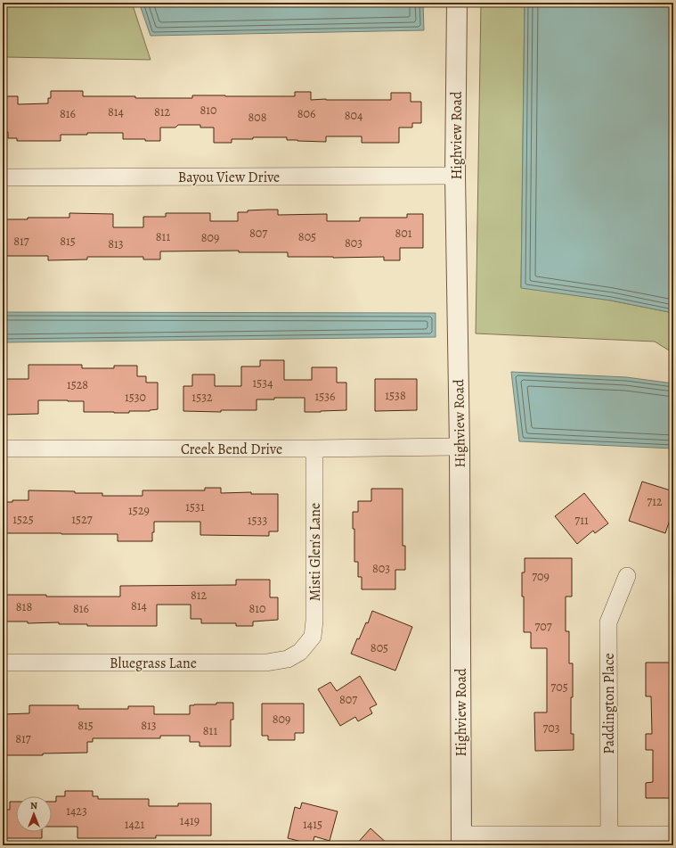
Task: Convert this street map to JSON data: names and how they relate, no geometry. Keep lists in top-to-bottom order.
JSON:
{
  "streets": {
    "street": [
      "Highview Road",
      "Bayou View Drive",
      "Creek Bend Drive",
      "Misti Glen's Lane",
      "Bluegrass Lane",
      "Paddington Place"
    ]
  },
  "crossings": [
    ["Highview Road", "Bayou View Drive"],
    ["Highview Road", "Creek Bend Drive"],
    ["Creek Bend Drive", "Misti Glen's Lane"],
    ["Misti Glen's Lane", "Bluegrass Lane"]
  ],
  "house_numbers": [
    "810",
    "814",
    "812",
    "816",
    "806",
    "804",
    "808",
    "807",
    "801",
    "811",
    "805",
    "809",
    "817",
    "815",
    "803",
    "813",
    "1534",
    "1528",
    "1538",
    "1536",
    "1530",
    "1532",
    "712",
    "1531",
    "1529",
    "1525",
    "1527",
    "1533",
    "711",
    "803",
    "709",
    "812",
    "814",
    "818",
    "816",
    "810",
    "707",
    "805",
    "705",
    "807",
    "809",
    "815",
    "813",
    "703",
    "811",
    "817",
    "1423",
    "1419",
    "1421",
    "1415"
  ],
  "north": "top"
}
